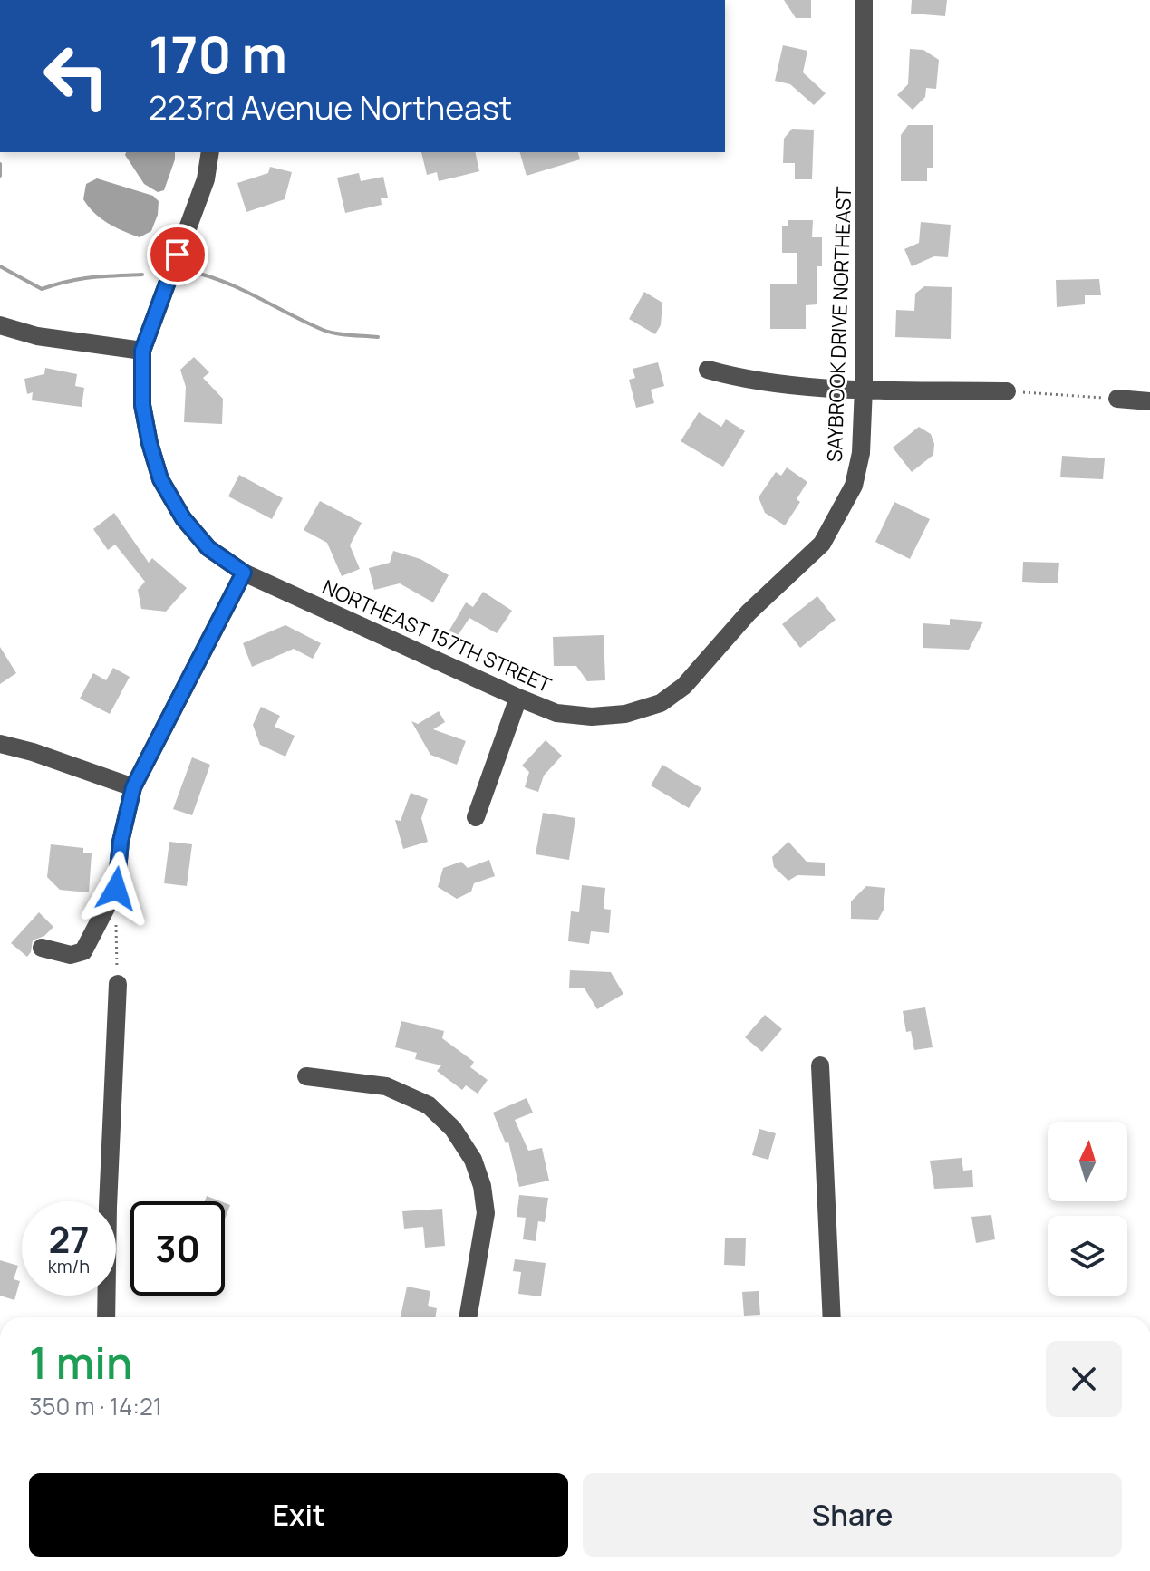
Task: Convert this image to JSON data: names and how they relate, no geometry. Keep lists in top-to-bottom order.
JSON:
{
  "streets": {
    "street": ["SAYBROOK DRIVE NORTHEAST", "NORTHEAST 157TH STREET"]
  },
  "crossings": [
    ["SAYBROOK DRIVE NORTHEAST", "NORTHEAST 157TH STREET"]
  ],
  "north": "top",
  "page": {
    "turn": ["170 m", "223rd Avenue Northeast"],
    "speed": "27 km/h",
    "limit": "30",
    "heading": ["1 min", "350 m · 14:21"],
    "buttons": ["Exit", "Share"]
  }
}
